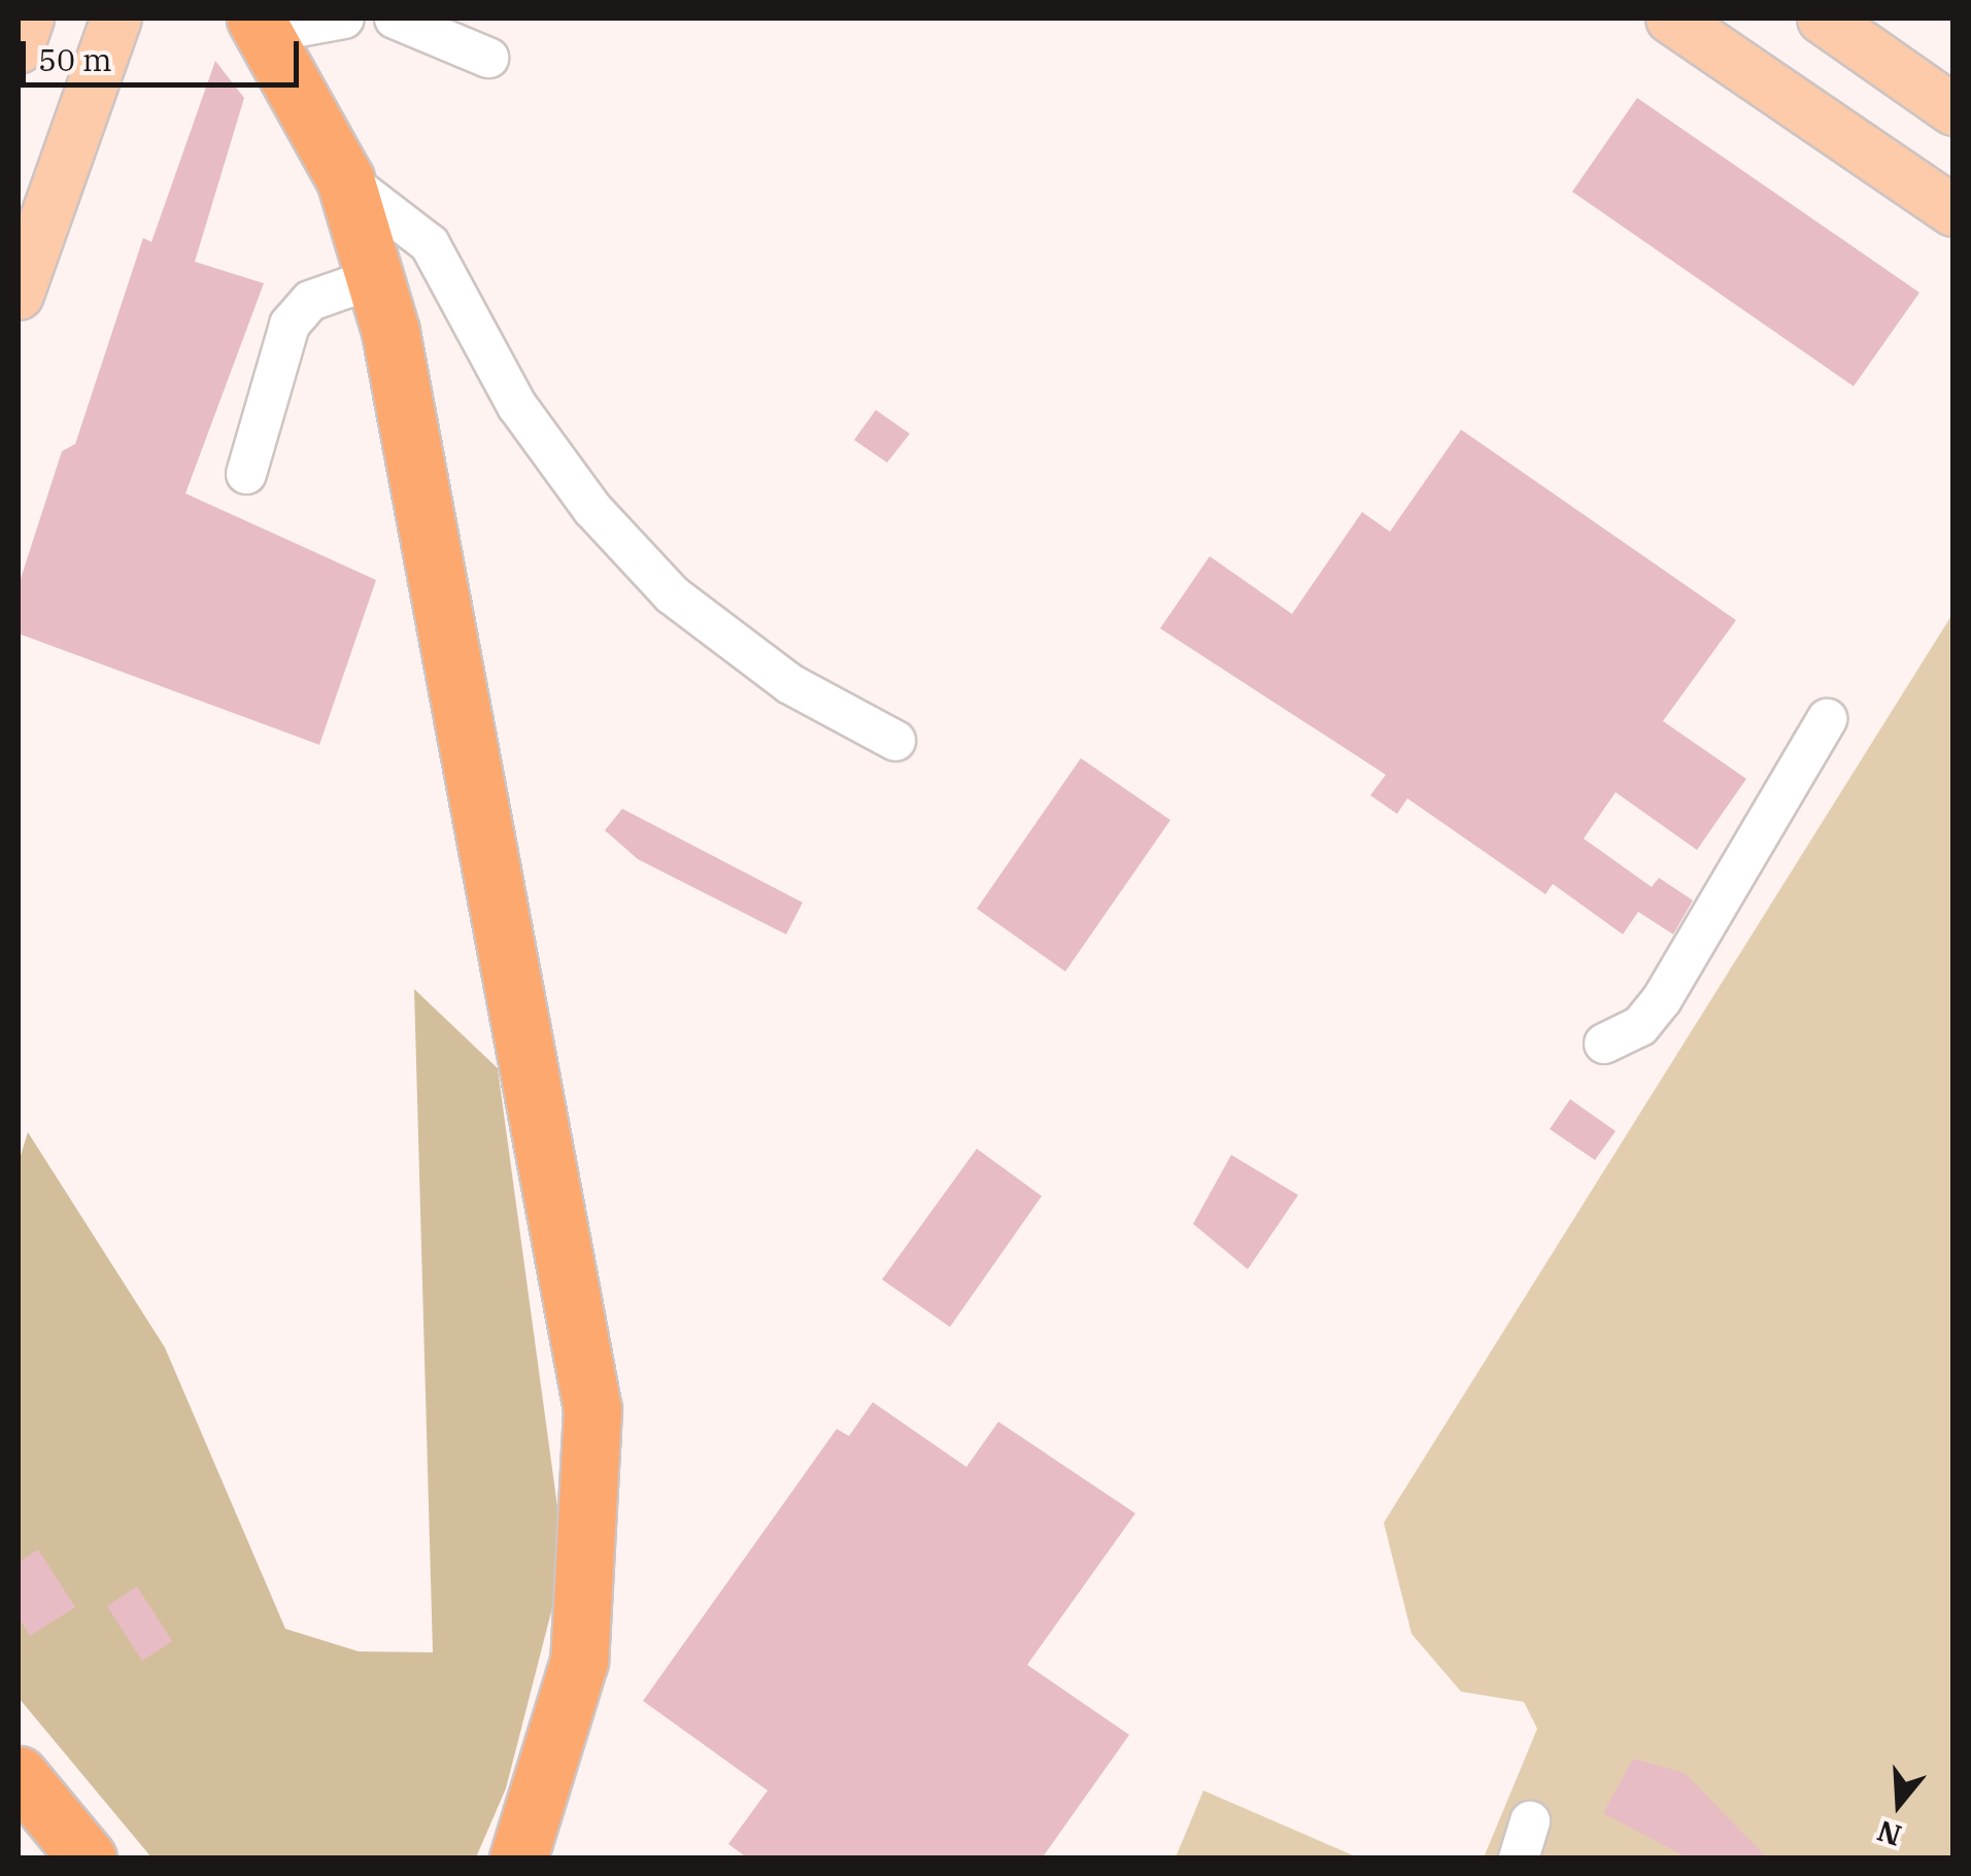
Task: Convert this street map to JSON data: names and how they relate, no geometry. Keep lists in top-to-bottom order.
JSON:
{
  "scale_bar": "50 m",
  "north": "bottom"
}
